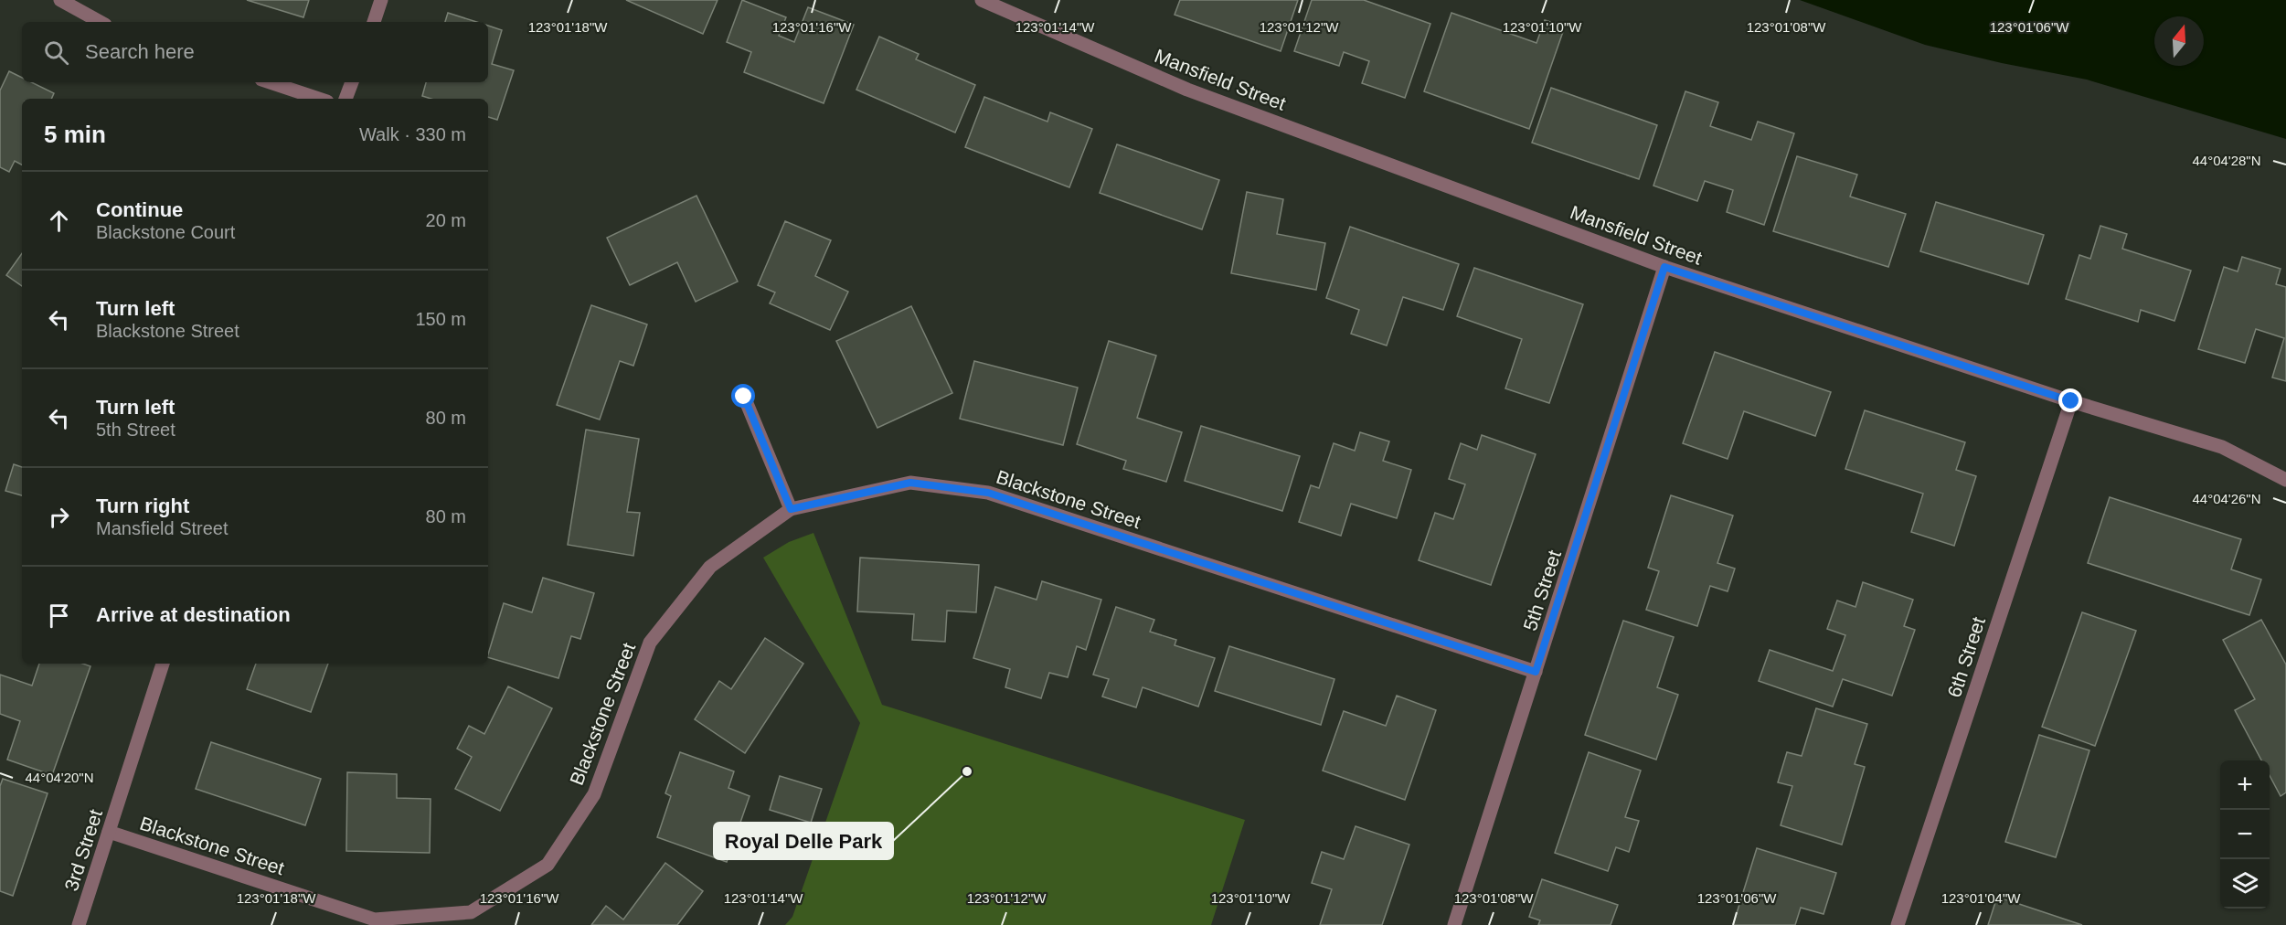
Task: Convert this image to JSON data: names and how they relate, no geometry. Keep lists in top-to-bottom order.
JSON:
{
  "streets": {
    "street": [
      "Mansfield Street",
      "Blackstone Street",
      "5th Street",
      "6th Street",
      "3rd Street"
    ]
  },
  "crossings": [
    ["Mansfield Street", "5th Street"],
    ["Mansfield Street", "6th Street"],
    ["Blackstone Street", "5th Street"],
    ["Blackstone Street", "3rd Street"]
  ],
  "places": ["Royal Delle Park"],
  "north": "top",
  "page": {
    "search": "Search here",
    "heading": ["5 min", "Walk · 330 m"],
    "list": [
      ["Continue", "Blackstone Court", "20 m"],
      ["Turn left", "Blackstone Street", "150 m"],
      ["Turn left", "5th Street", "80 m"],
      ["Turn right", "Mansfield Street", "80 m"],
      "Arrive at destination"
    ],
    "map_buttons": ["+", "−"]
  },
  "coordinates": [
    "123°01'18\"W",
    "123°01'16\"W",
    "123°01'14\"W",
    "123°01'12\"W",
    "123°01'10\"W",
    "123°01'08\"W",
    "123°01'06\"W",
    "44°04'28\"N",
    "44°04'26\"N",
    "44°04'20\"N",
    "123°01'04\"W"
  ]
}
